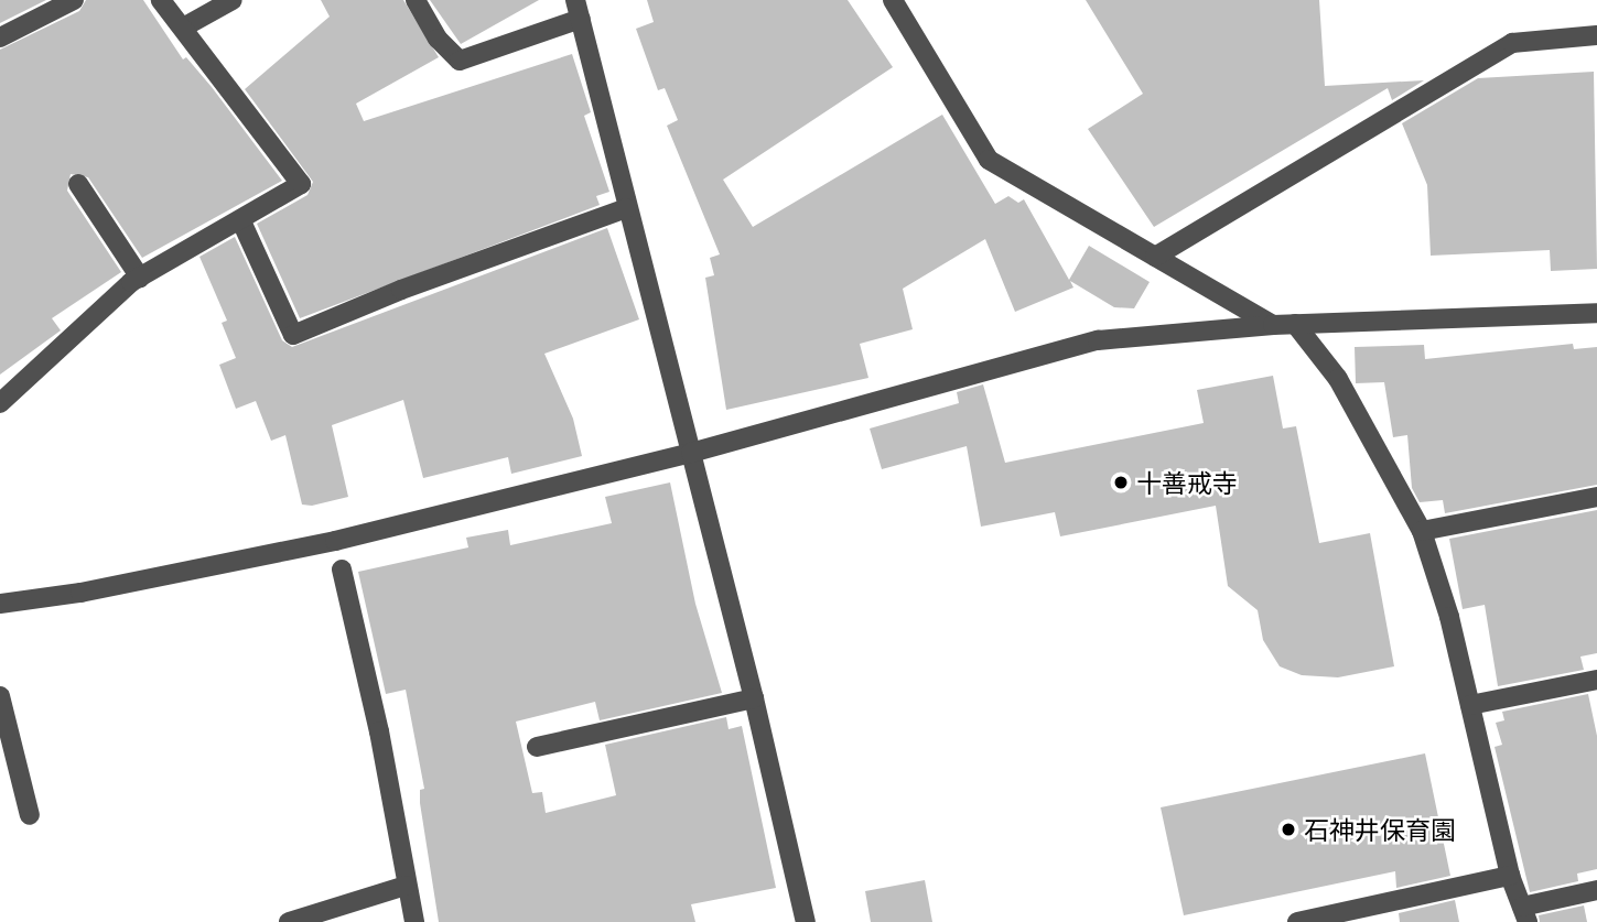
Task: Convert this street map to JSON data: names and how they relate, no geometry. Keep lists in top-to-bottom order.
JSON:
{
  "places": ["十善戒寺", "石神井保育園"]
}
